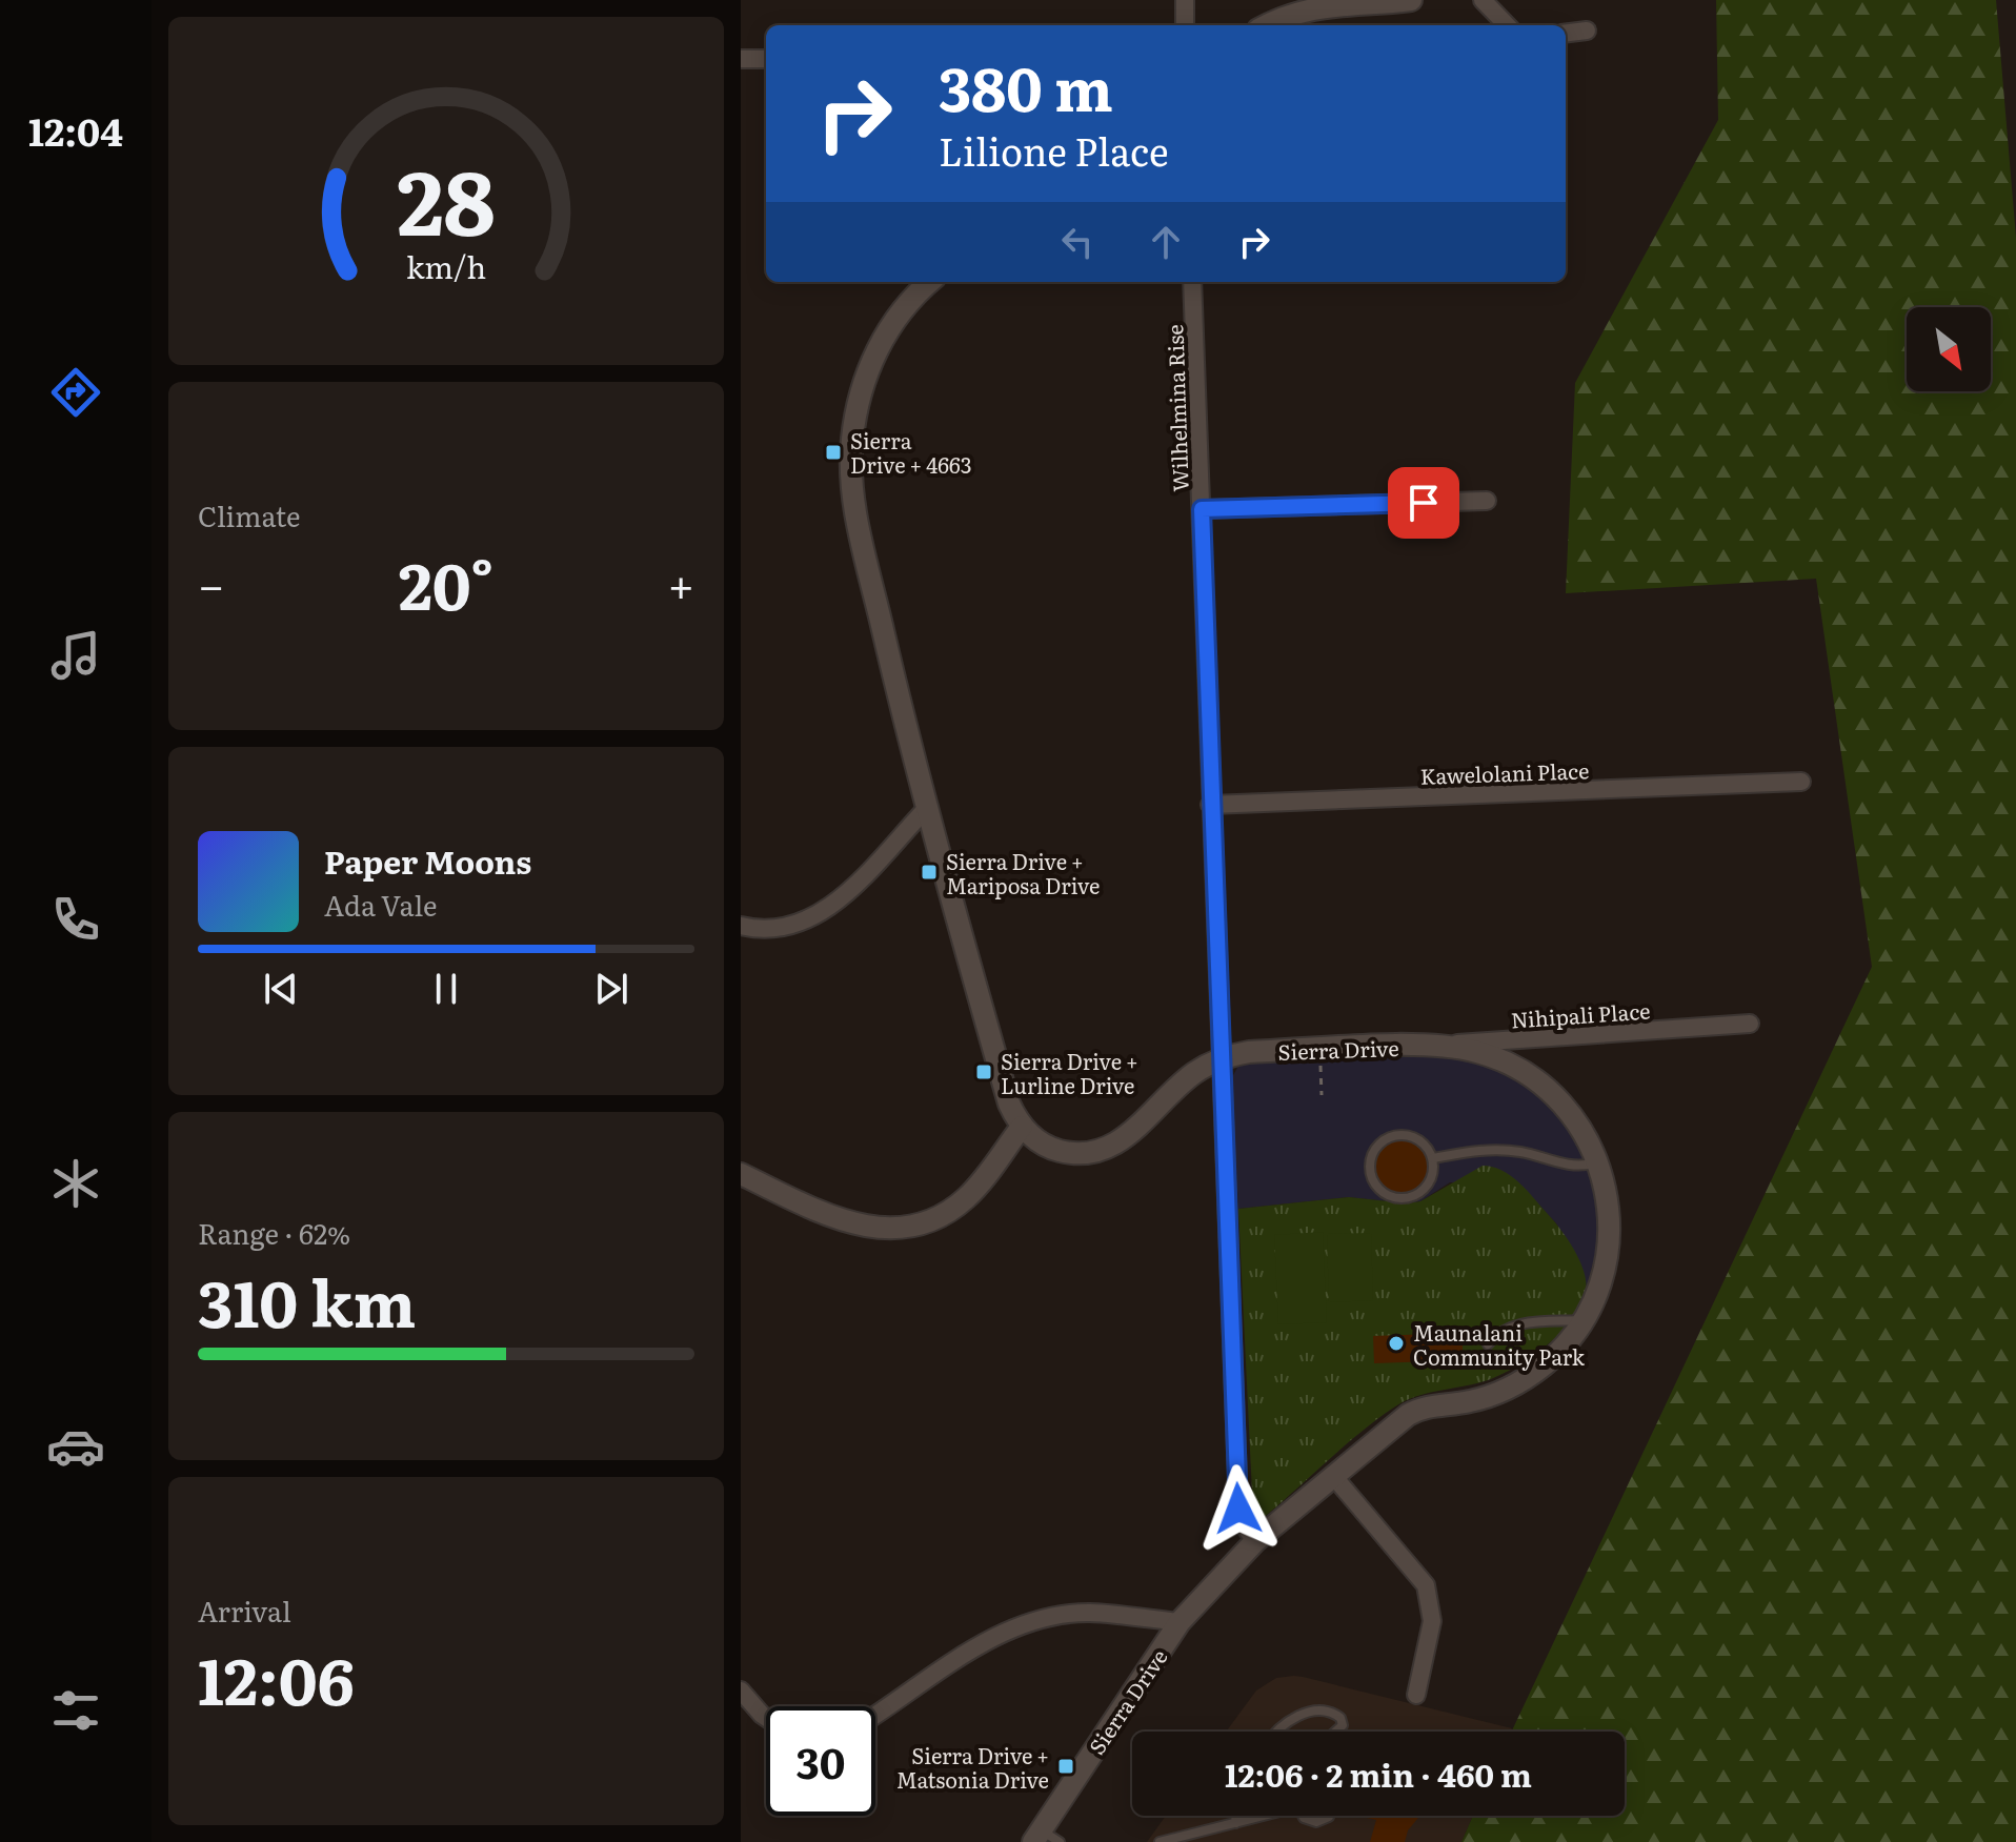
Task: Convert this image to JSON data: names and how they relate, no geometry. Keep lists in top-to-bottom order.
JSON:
{
  "streets": {
    "street": [
      "Wilhelmina Rise",
      "Kawelolani Place",
      "Nihipali Place",
      "Sierra Drive"
    ]
  },
  "crossings": [
    ["Wilhelmina Rise", "Kawelolani Place"],
    ["Wilhelmina Rise", "Sierra Drive"],
    ["Nihipali Place", "Sierra Drive"]
  ],
  "places": {
    "transit": [
      "Sierra Drive + 4663",
      "Sierra Drive + Mariposa Drive",
      "Sierra Drive + Lurline Drive",
      "Sierra Drive + Matsonia Drive"
    ],
    "other": ["Maunalani Community Park"]
  },
  "north": "bottom right",
  "page": {
    "tabs": "12:04",
    "turn": ["380 m", "Lilione Place"],
    "tile": [
      "Climate",
      ["Range · 62%", "310 km"],
      ["Arrival", "12:06"]
    ],
    "heat": ["−", "20°", "+"],
    "song": ["Paper Moons", "Ada Vale"],
    "limit": "30",
    "trip": "12:06 · 2 min · 460 m",
    "gauge": ["28", "km/h"]
  }
}
